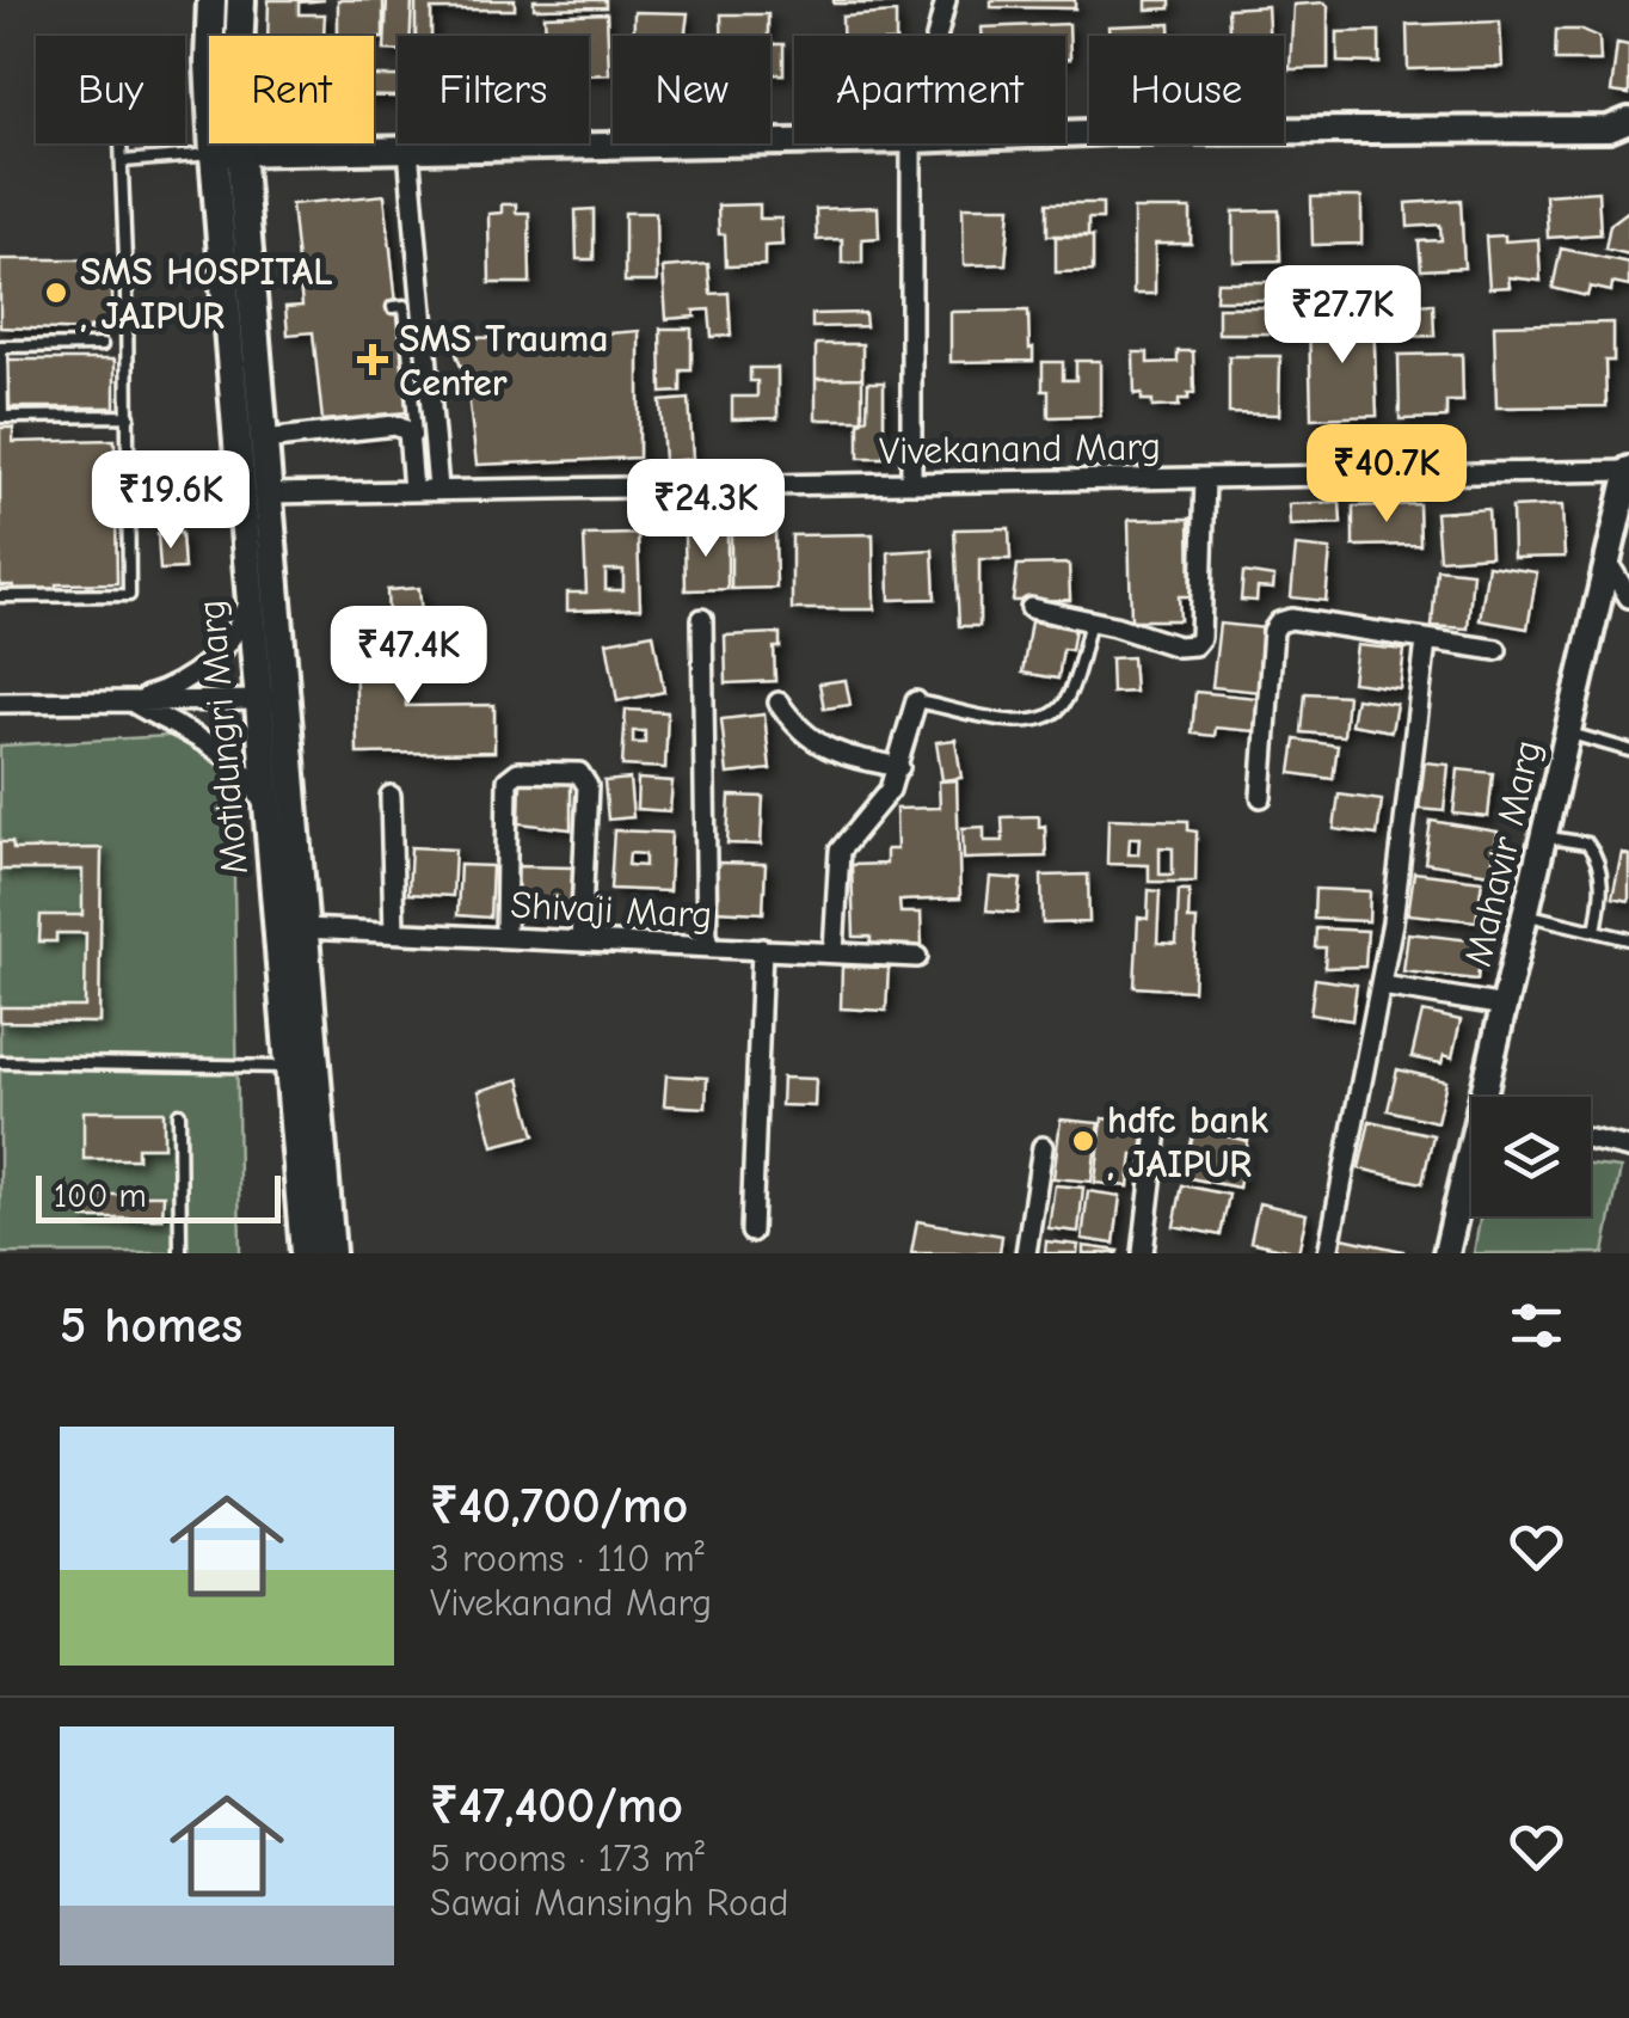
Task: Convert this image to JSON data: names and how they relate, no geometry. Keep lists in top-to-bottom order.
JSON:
{
  "streets": {
    "main road": ["Motidungri Marg"],
    "street": ["Vivekanand Marg", "Mahavir Marg", "Shivaji Marg"]
  },
  "crossings": [
    ["Vivekanand Marg", "Mahavir Marg"]
  ],
  "places": {
    "other": ["SMS HOSPITAL , JAIPUR", "hdfc bank , JAIPUR"],
    "health": ["SMS Trauma Center"]
  },
  "scale_bar": "100 m",
  "page": {
    "chip": [
      "Buy",
      "Rent",
      "Filters",
      "New",
      "Apartment",
      "House"
    ],
    "price": [
      "₹27.7K",
      "₹40.7K",
      "₹19.6K",
      "₹24.3K",
      "₹47.4K"
    ],
    "scale": "100 m",
    "heading": "5 homes",
    "list": [
      {
        "name": "₹40,700/mo",
        "note": "3 rooms · 110 m² · Vivekanand Marg"
      },
      {
        "name": "₹47,400/mo",
        "note": "5 rooms · 173 m² · Sawai Mansingh Road"
      }
    ]
  }
}
